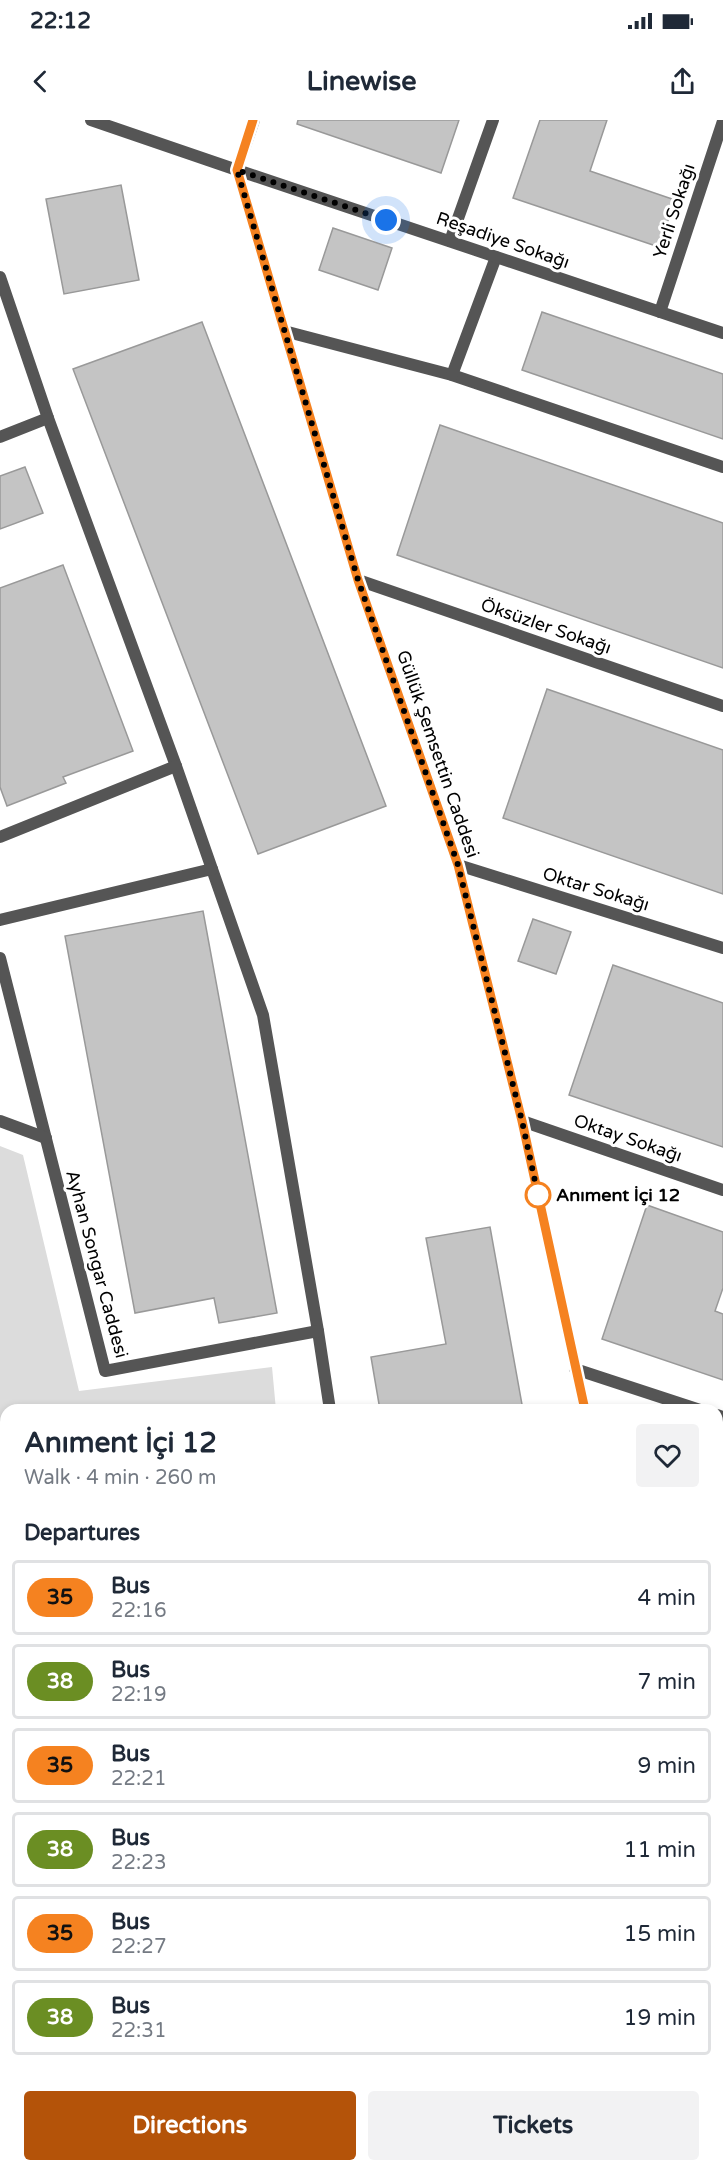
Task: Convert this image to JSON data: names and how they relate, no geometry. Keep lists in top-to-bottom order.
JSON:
{
  "streets": {
    "street": [
      "Yerli Sokağı",
      "Reşadiye Sokağı",
      "Öksüzler Sokağı",
      "Güllük Şemsettin Caddesi",
      "Oktar Sokağı",
      "Oktay Sokağı",
      "Ayhan Songar Caddesi"
    ]
  },
  "crossings": [
    ["Yerli Sokağı", "Reşadiye Sokağı"],
    ["Reşadiye Sokağı", "Güllük Şemsettin Caddesi"],
    ["Öksüzler Sokağı", "Güllük Şemsettin Caddesi"],
    ["Güllük Şemsettin Caddesi", "Oktar Sokağı"],
    ["Güllük Şemsettin Caddesi", "Oktay Sokağı"]
  ],
  "places": ["Anıment İçi 12"],
  "lines": ["bus line 35"],
  "page": {
    "status": "22:12",
    "header": "Linewise",
    "heading": [
      ["Anıment İçi 12", "Walk · 4 min · 260 m"],
      "Departures"
    ],
    "list": [
      {
        "mark": "35",
        "name": "Bus",
        "note": "22:16",
        "value": "4 min"
      },
      {
        "mark": "38",
        "name": "Bus",
        "note": "22:19",
        "value": "7 min"
      },
      {
        "mark": "35",
        "name": "Bus",
        "note": "22:21",
        "value": "9 min"
      },
      {
        "mark": "38",
        "name": "Bus",
        "note": "22:23",
        "value": "11 min"
      },
      {
        "mark": "35",
        "name": "Bus",
        "note": "22:27",
        "value": "15 min"
      },
      {
        "mark": "38",
        "name": "Bus",
        "note": "22:31",
        "value": "19 min"
      }
    ],
    "buttons": ["Directions", "Tickets"]
  }
}
